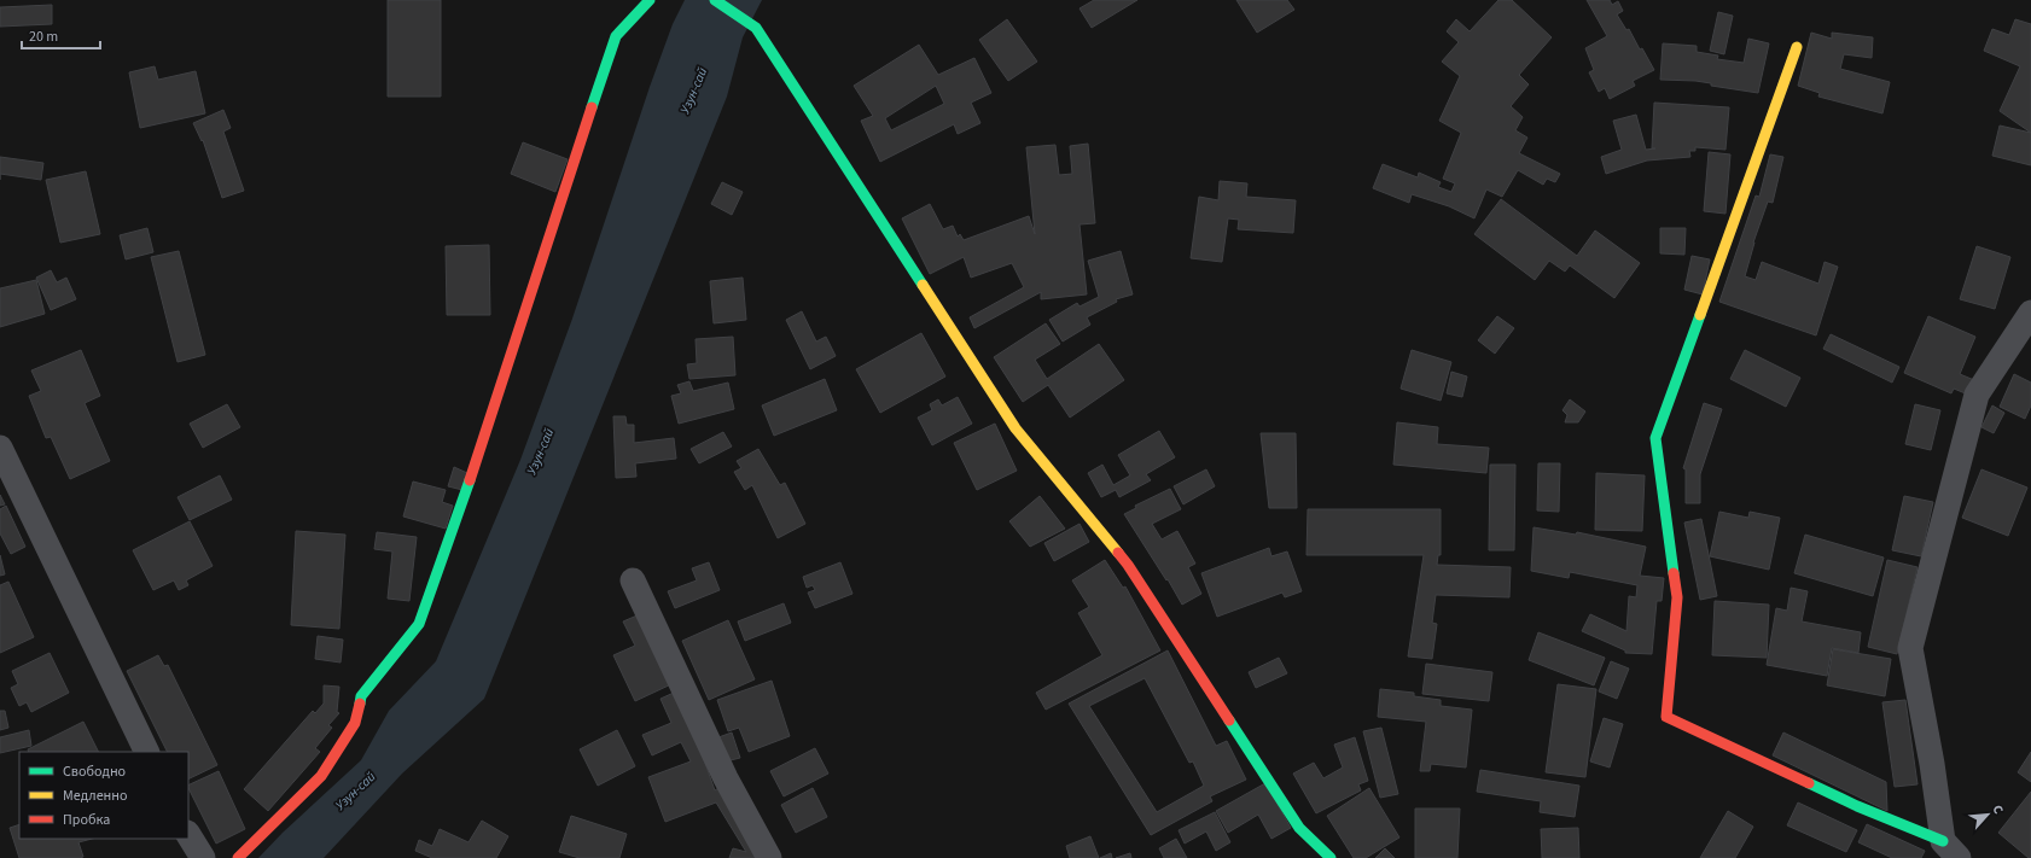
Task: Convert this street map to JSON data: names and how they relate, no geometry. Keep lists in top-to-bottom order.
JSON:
{
  "water": ["Узун-сай"],
  "legend": ["Свободно", "Медленно", "Пробка"],
  "scale_bar": "20 m",
  "north": "top right"
}
